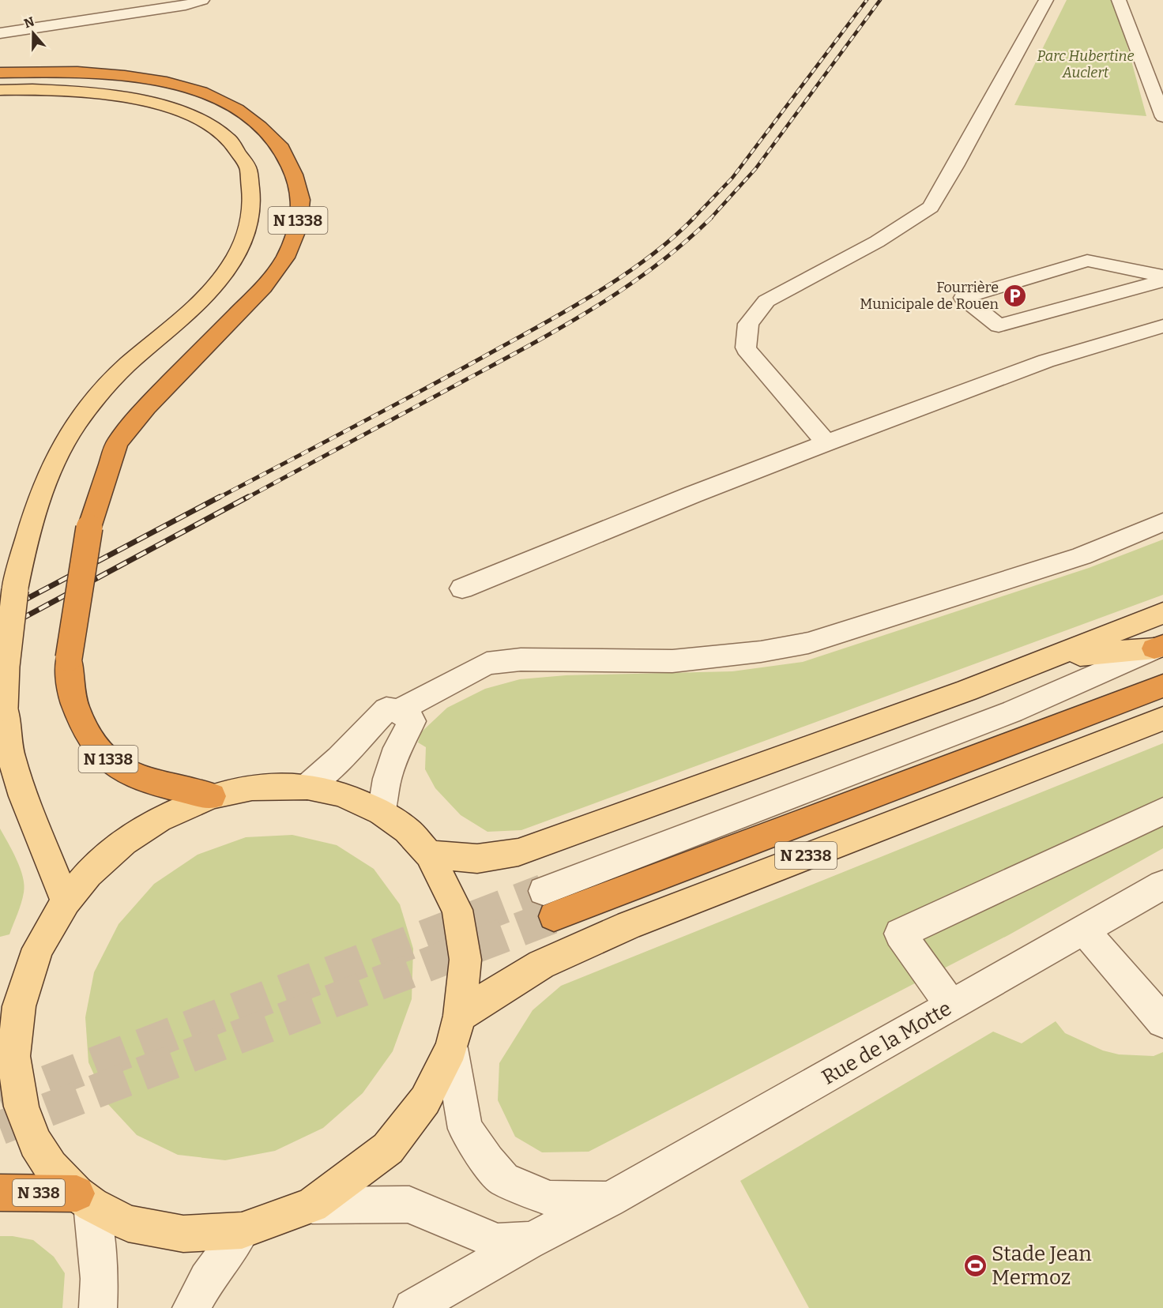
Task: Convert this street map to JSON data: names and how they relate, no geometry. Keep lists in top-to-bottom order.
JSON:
{
  "streets": {
    "highway": ["N 1338", "N 338"],
    "main road": ["N 2338"],
    "street": ["Rue de la Motte"]
  },
  "parks": ["Parc Hubertine Auclert"],
  "places": {
    "parking": ["Fourrière Municipale de Rouen"],
    "sports": ["Stade Jean Mermoz"]
  },
  "north": "top"
}
